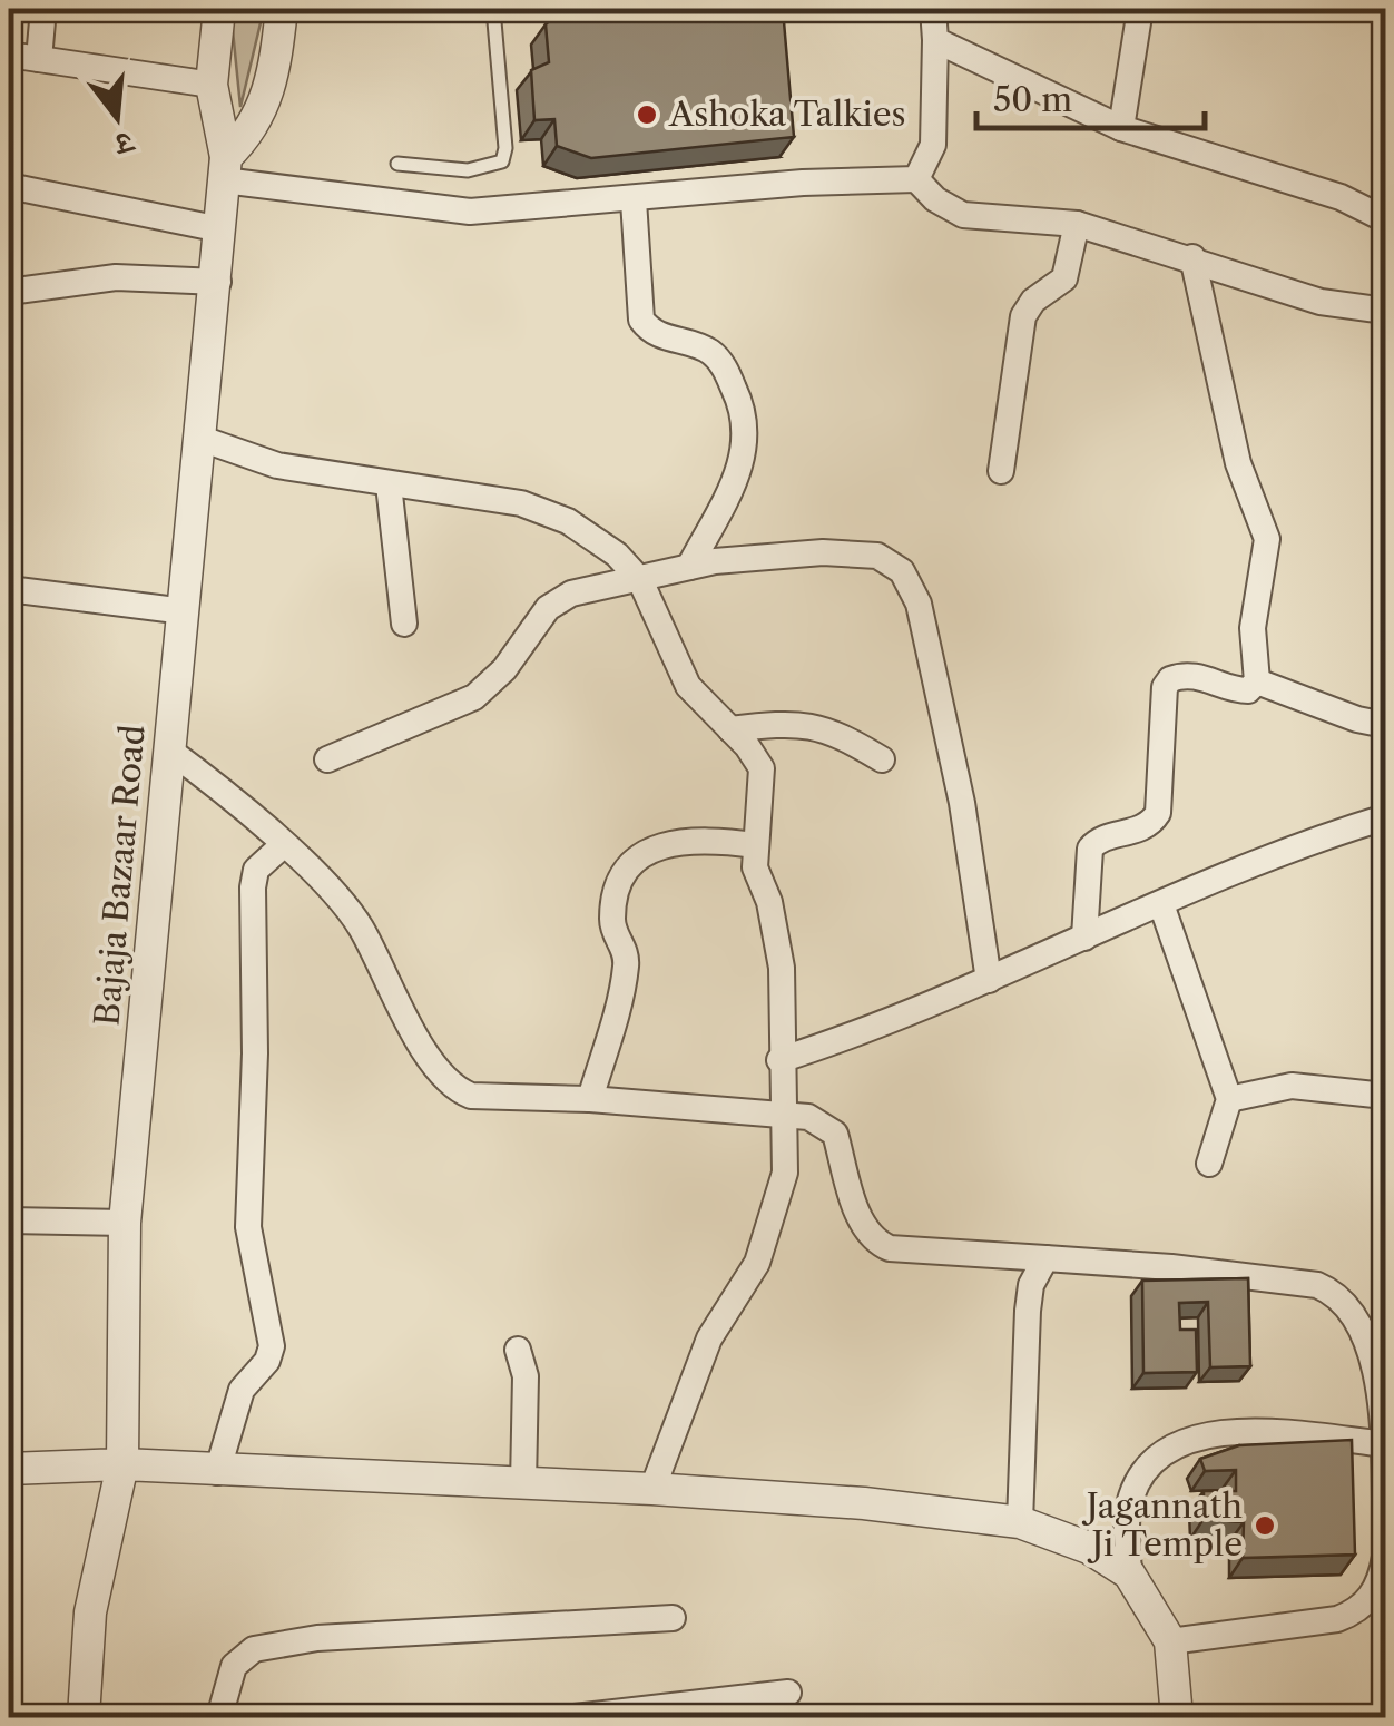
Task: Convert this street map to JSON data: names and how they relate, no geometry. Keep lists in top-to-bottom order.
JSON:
{
  "streets": {
    "street": ["Bajaja Bazaar Road"]
  },
  "places": ["Ashoka Talkies", "Jagannath Ji Temple"],
  "scale_bar": "50 m",
  "north": "bottom"
}
